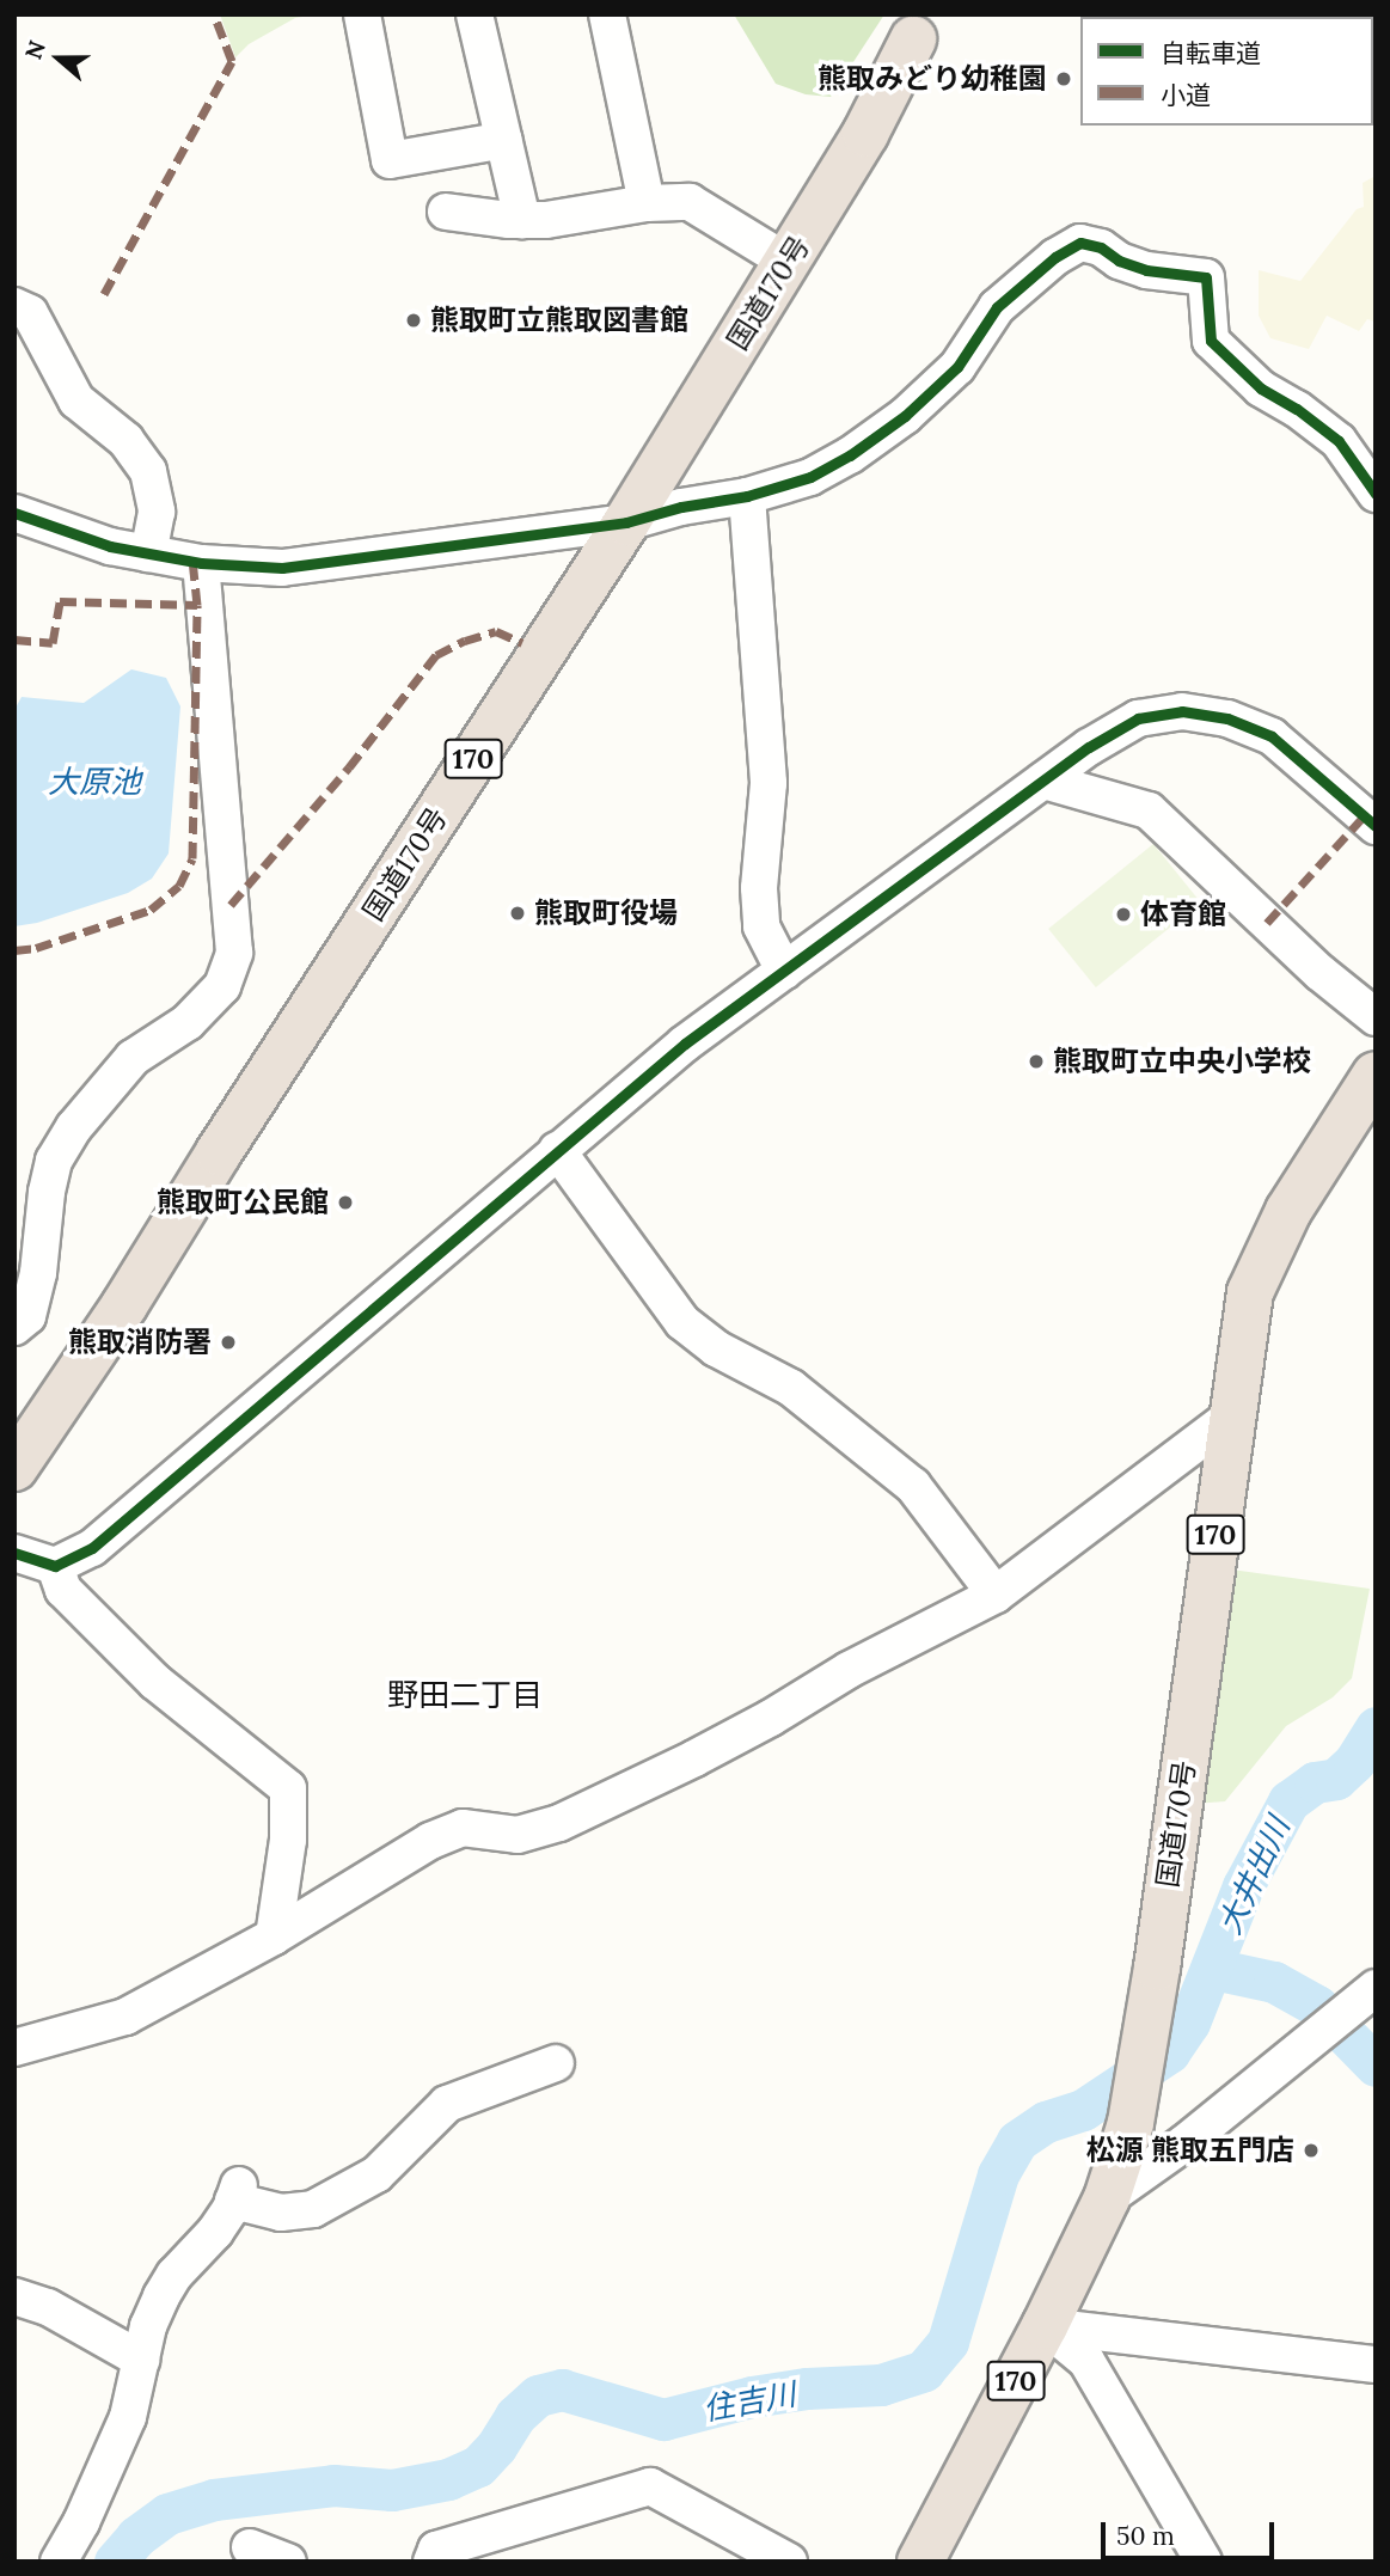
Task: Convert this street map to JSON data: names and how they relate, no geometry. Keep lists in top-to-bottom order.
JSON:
{
  "streets": {
    "highway": ["国道170号", "170"]
  },
  "districts": ["野田二丁目"],
  "water": ["大原池", "大井出川", "住吉川"],
  "places": [
    "熊取みどり幼稚園",
    "熊取町立熊取図書館",
    "熊取町役場",
    "体育館",
    "熊取町立中央小学校",
    "熊取町公民館",
    "熊取消防署",
    "松源 熊取五門店"
  ],
  "legend": ["自転車道", "小道"],
  "scale_bar": "50 m",
  "north": "left"
}
